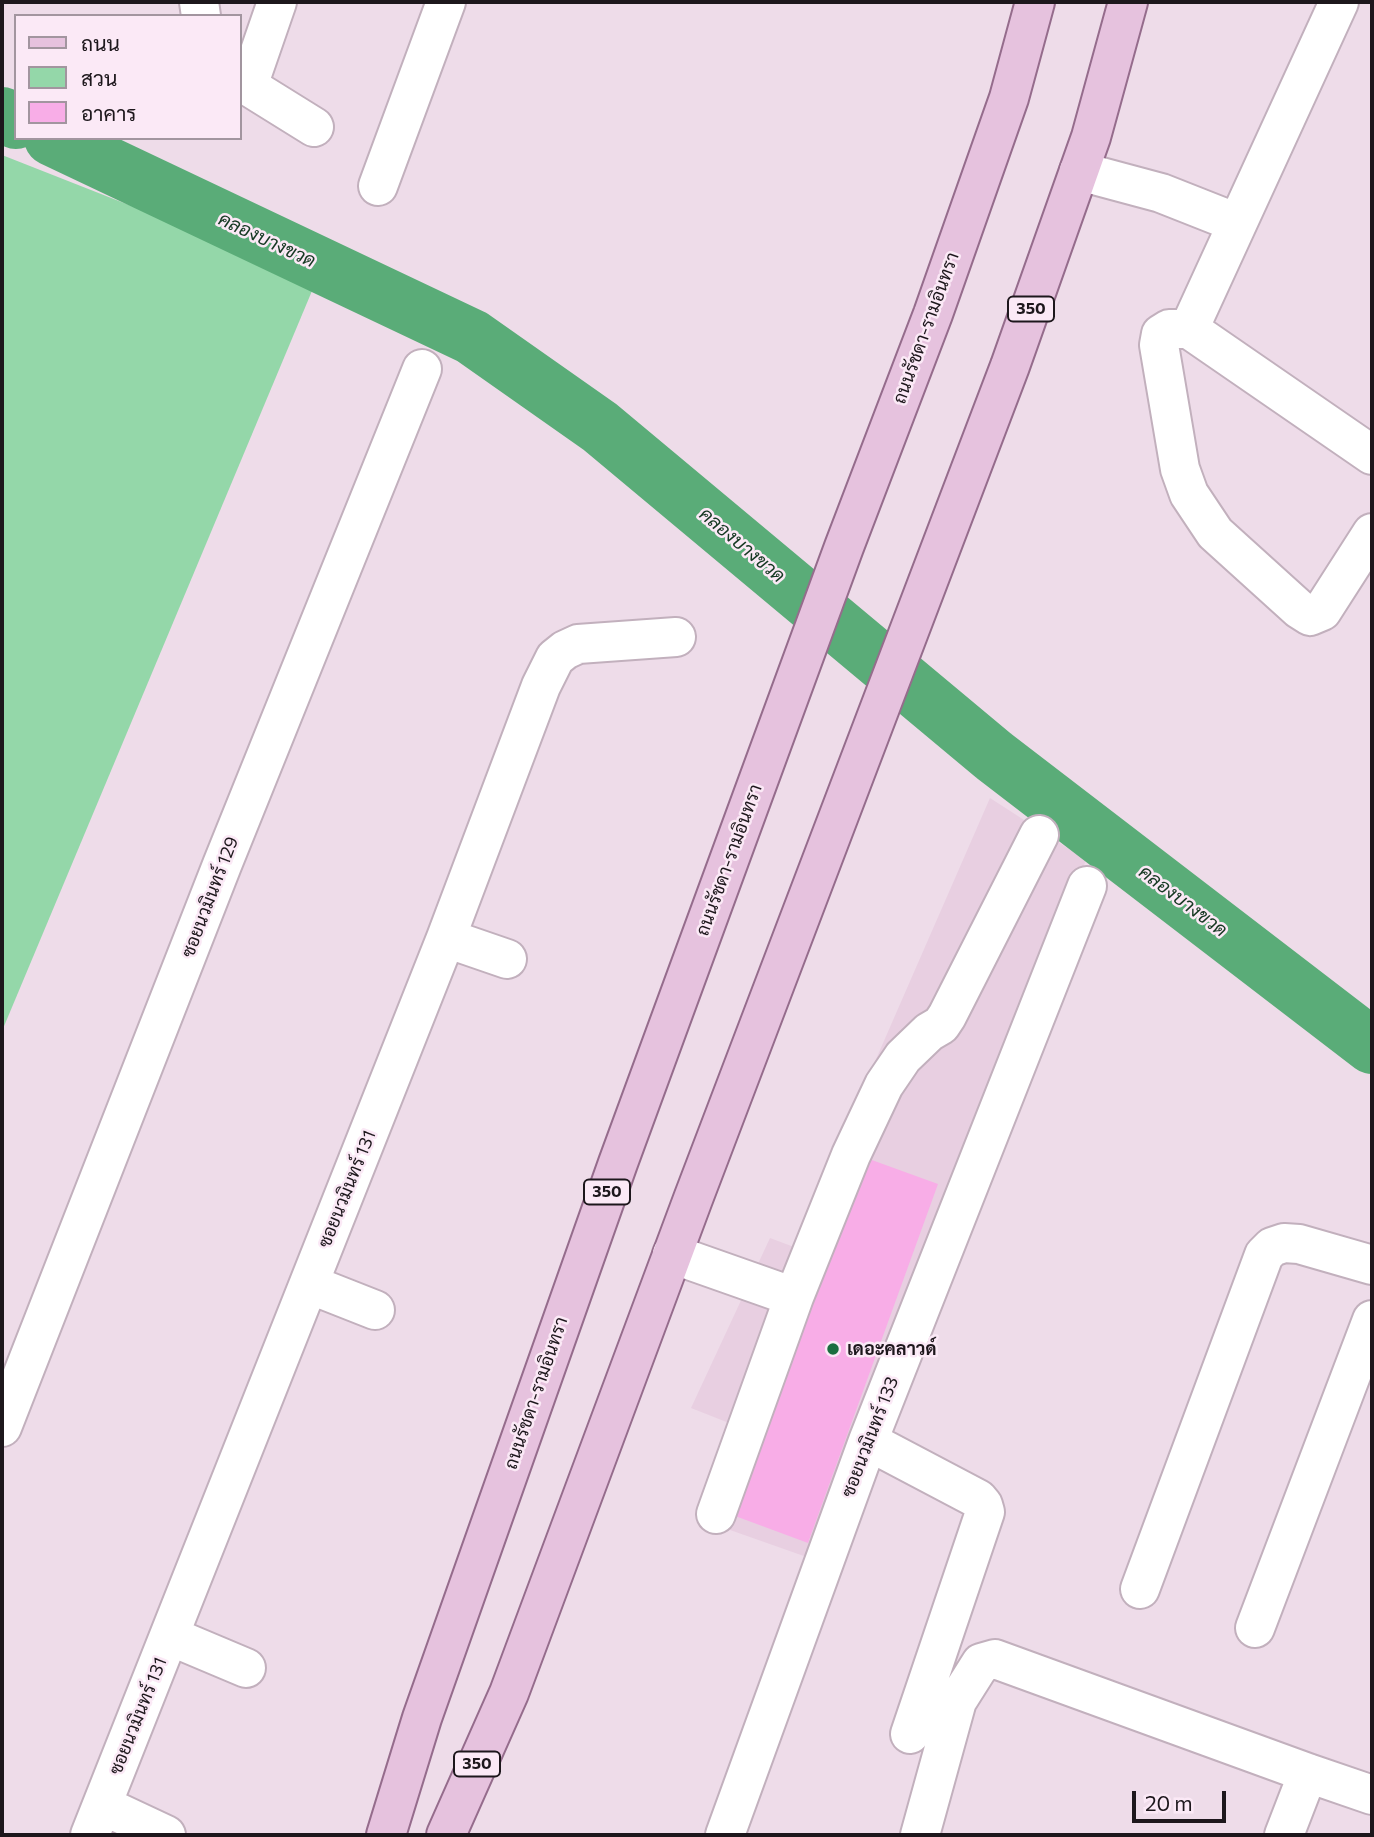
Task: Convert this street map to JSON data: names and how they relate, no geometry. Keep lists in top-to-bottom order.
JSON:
{
  "streets": {
    "main road": ["350", "ถนนรัชดา-รามอินทรา"],
    "street": ["ซอยนวมินทร์ 129", "ซอยนวมินทร์ 131", "ซอยนวมินทร์ 133"]
  },
  "water": ["คลองบางขวด"],
  "places": ["เดอะคลาวด์"],
  "legend": ["ถนน", "สวน", "อาคาร"],
  "scale_bar": "20 m"
}
